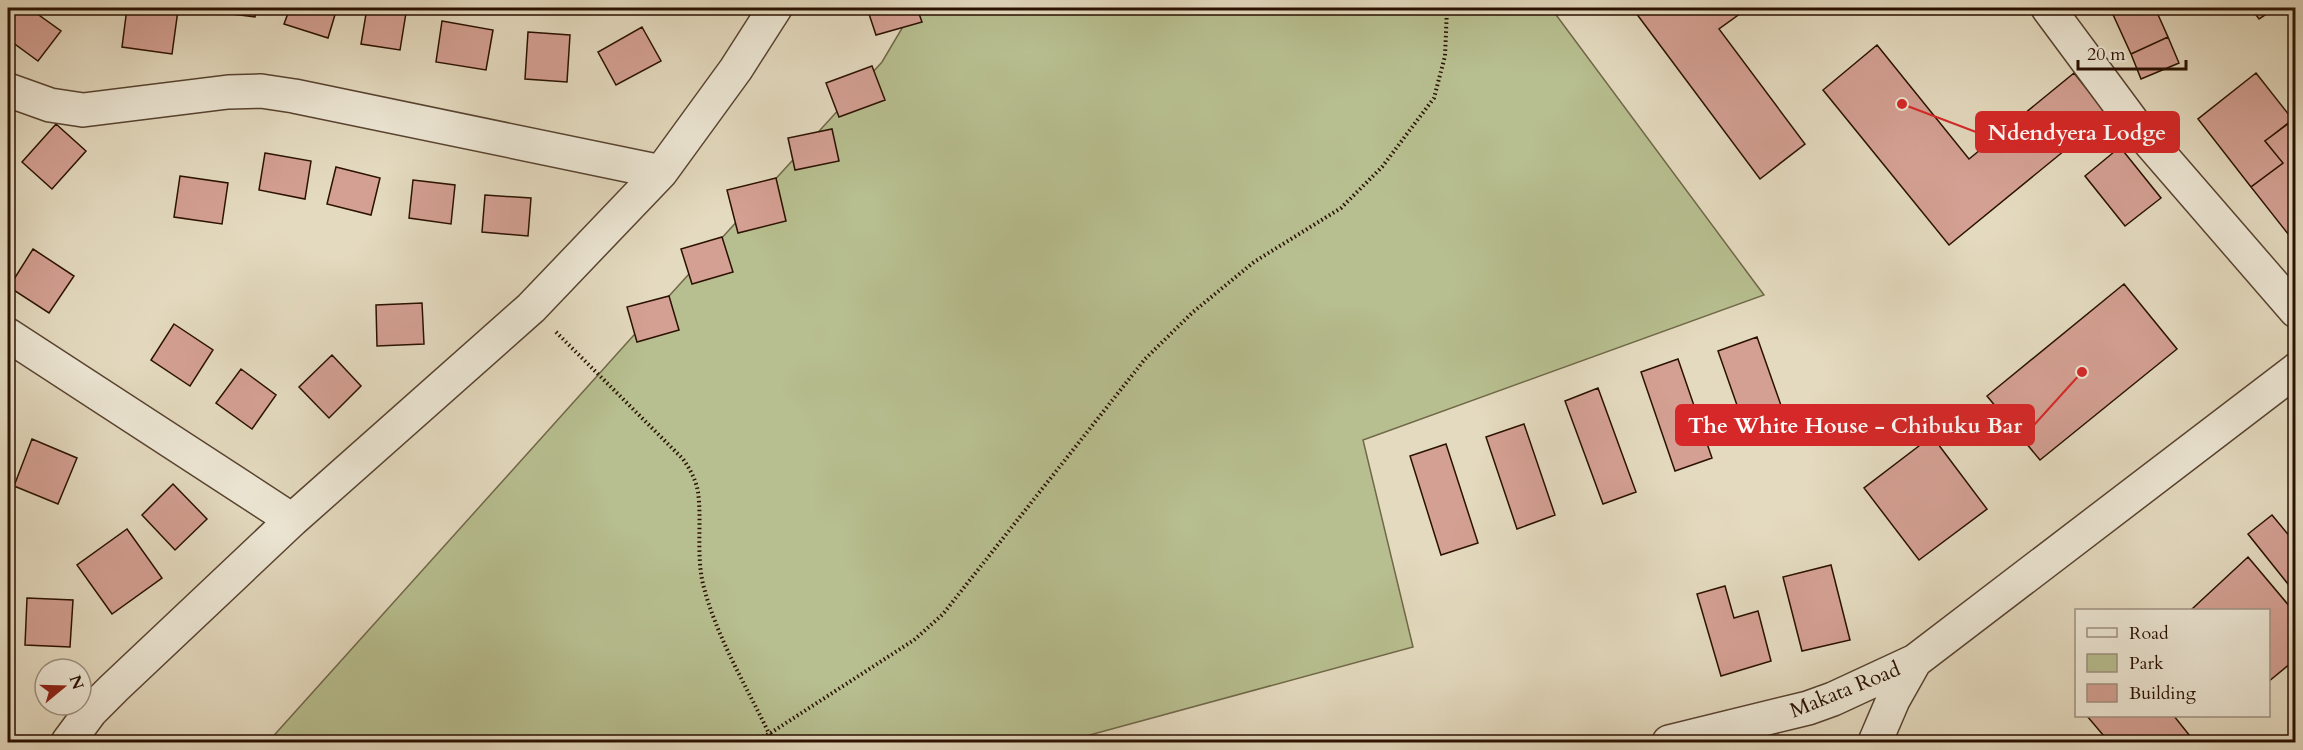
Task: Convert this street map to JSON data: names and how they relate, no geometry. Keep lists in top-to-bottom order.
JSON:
{
  "streets": {
    "street": ["Makata Road"]
  },
  "places": ["Ndendyera Lodge", "The White House - Chibuku Bar"],
  "legend": ["Road", "Park", "Building"],
  "scale_bar": "20 m",
  "north": "right"
}
